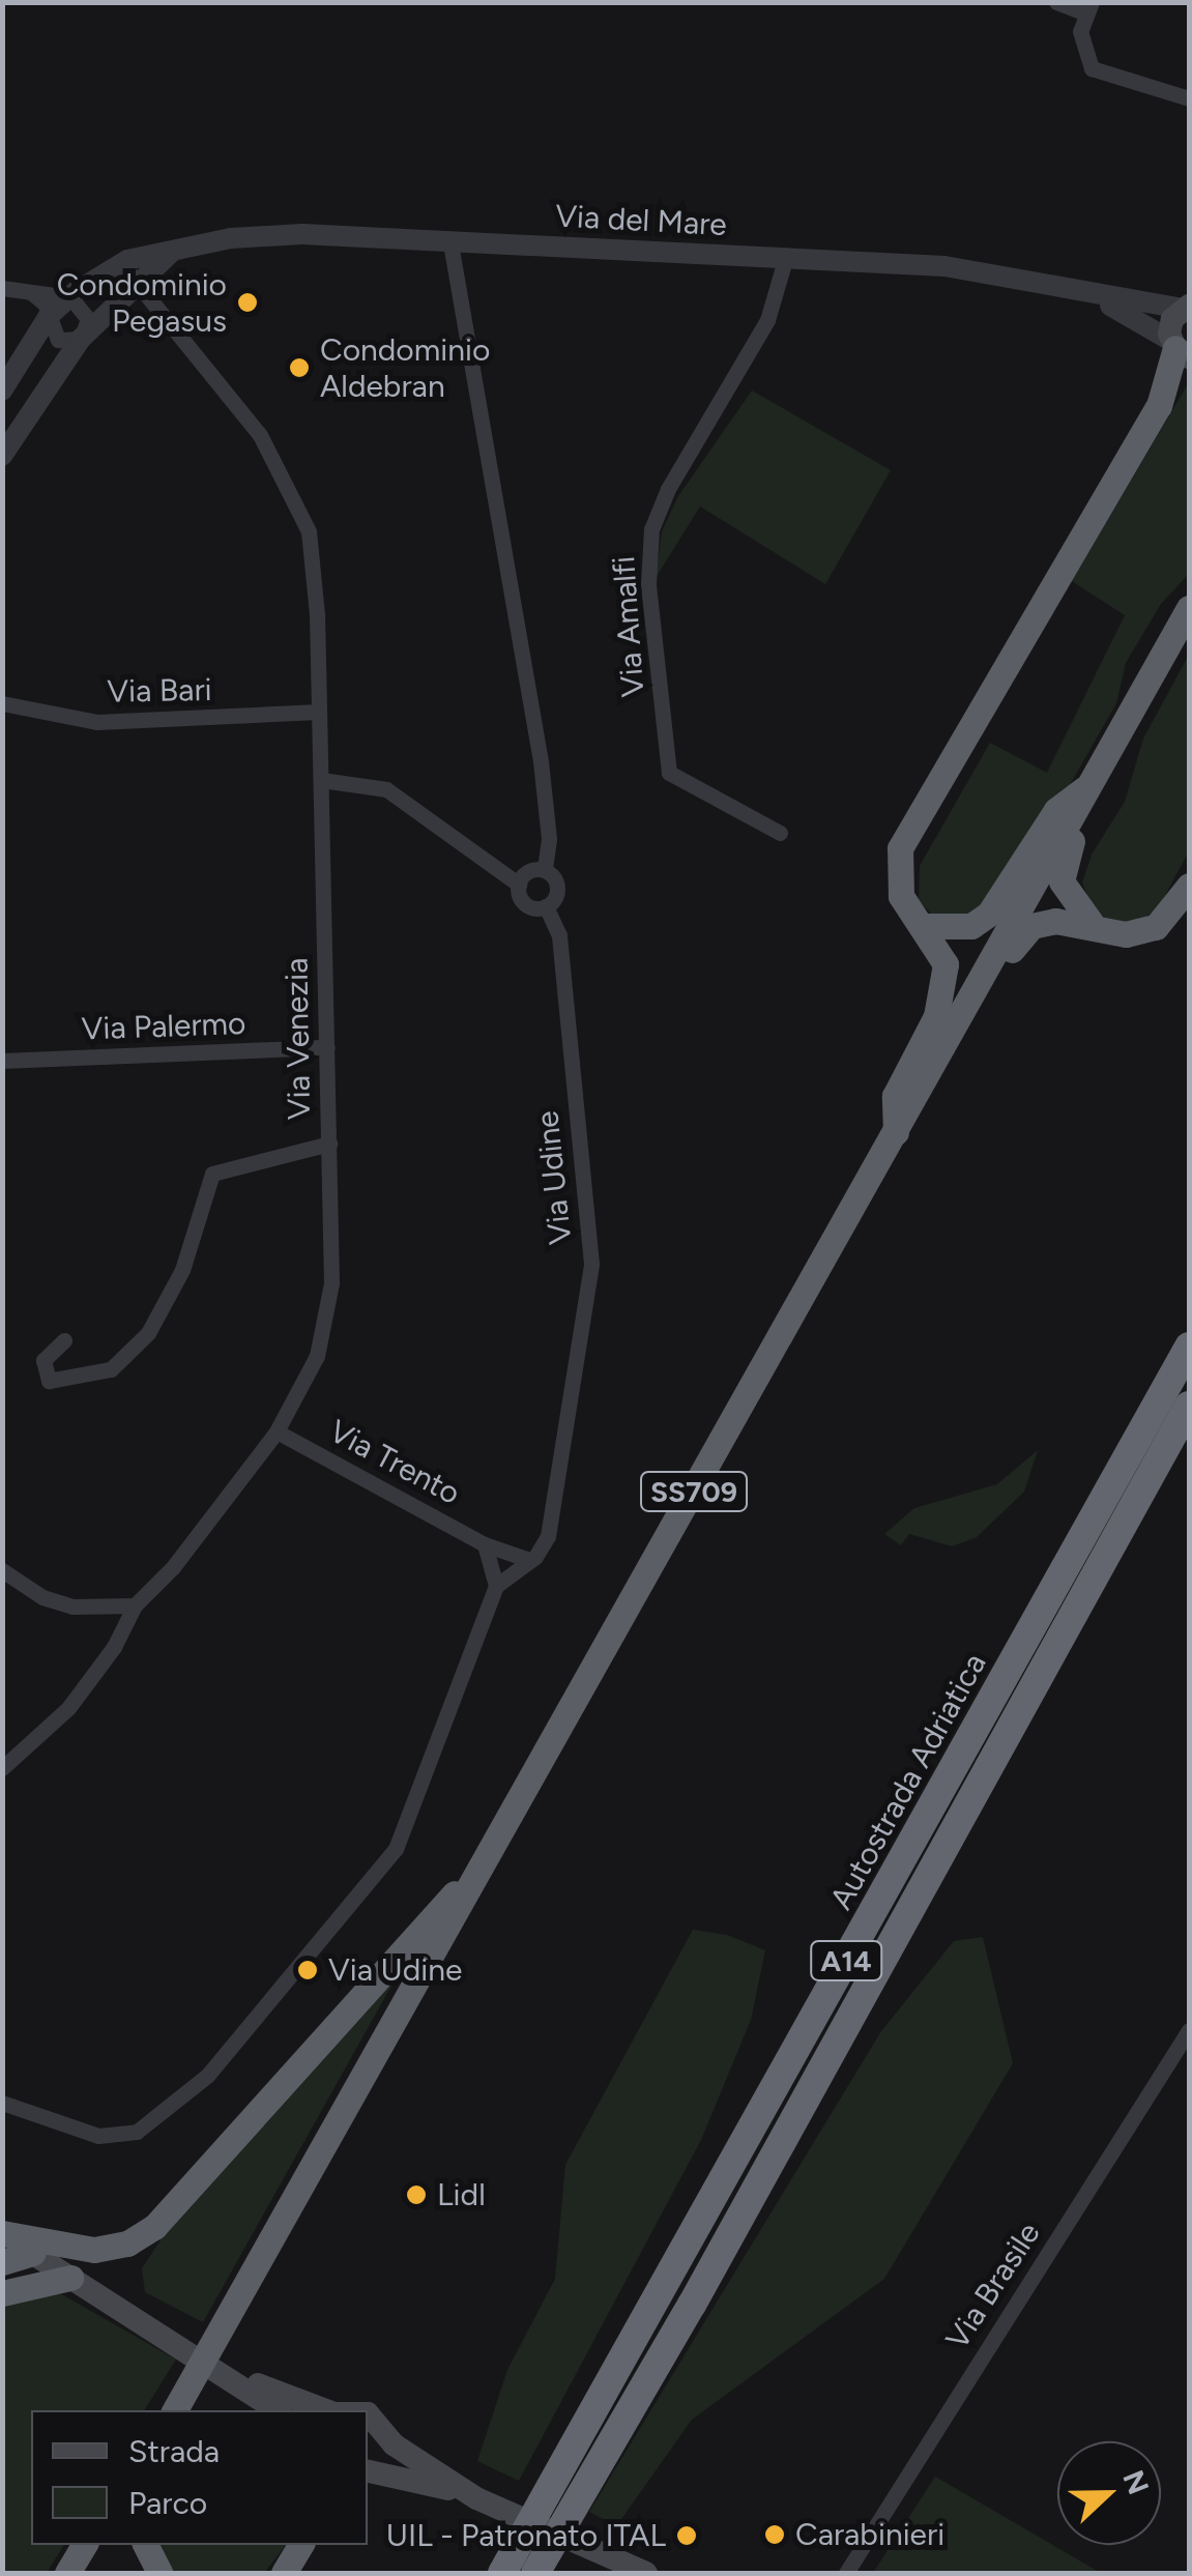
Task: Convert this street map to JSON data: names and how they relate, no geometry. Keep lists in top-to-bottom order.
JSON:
{
  "streets": {
    "highway": ["SS709", "Autostrada Adriatica", "A14"],
    "main road": ["Via del Mare"],
    "street": [
      "Via Amalfi",
      "Via Bari",
      "Via Palermo",
      "Via Venezia",
      "Via Udine",
      "Via Trento",
      "Via Brasile"
    ]
  },
  "crossings": [
    ["Via del Mare", "Via Amalfi"],
    ["Via del Mare", "Via Venezia"],
    ["Via del Mare", "Via Udine"],
    ["Via Bari", "Via Venezia"],
    ["Via Palermo", "Via Venezia"],
    ["Via Venezia", "Via Trento"]
  ],
  "places": [
    "Condominio Pegasus",
    "Condominio Aldebran",
    "Via Udine",
    "Lidl",
    "Carabinieri",
    "UIL - Patronato ITAL"
  ],
  "legend": ["Strada", "Parco"],
  "north": "right"
}
